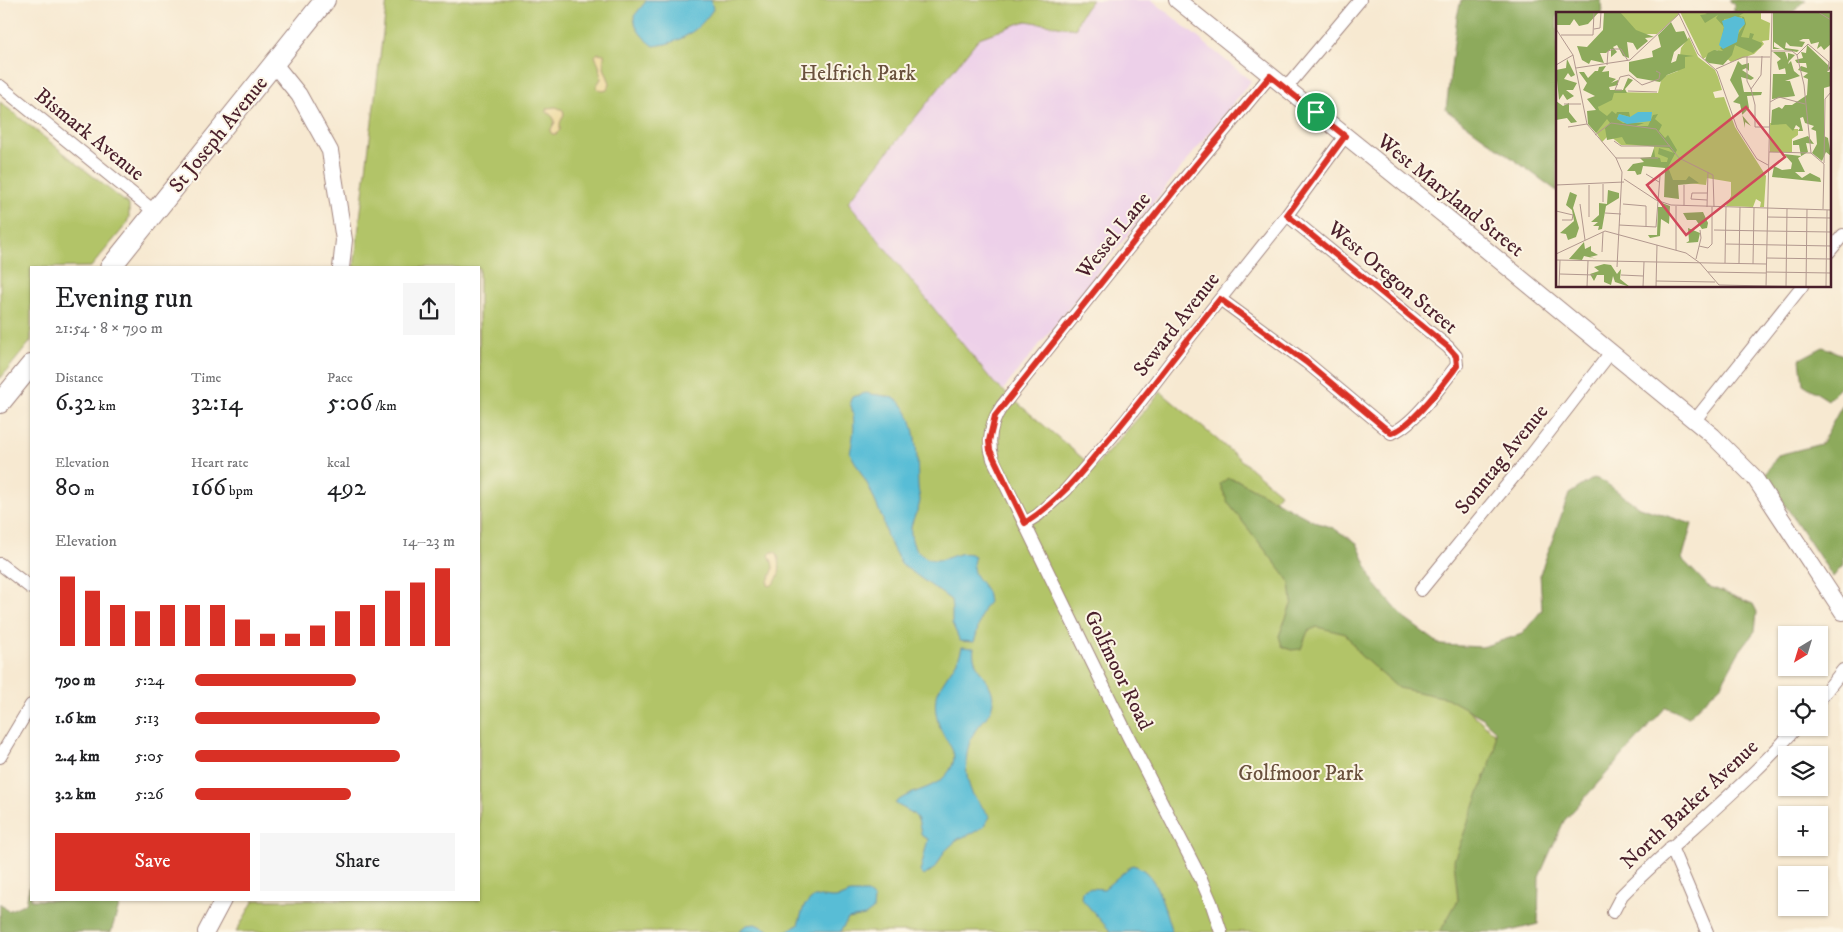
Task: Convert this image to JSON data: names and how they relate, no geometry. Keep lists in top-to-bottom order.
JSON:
{
  "streets": {
    "main road": ["St Joseph Avenue"],
    "street": [
      "Bismark Avenue",
      "West Maryland Street",
      "Wessel Lane",
      "West Oregon Street",
      "Seward Avenue",
      "Sonntag Avenue",
      "Golfmoor Road",
      "North Barker Avenue"
    ]
  },
  "crossings": [
    ["Bismark Avenue", "St Joseph Avenue"],
    ["West Maryland Street", "Wessel Lane"],
    ["West Maryland Street", "Seward Avenue"],
    ["West Maryland Street", "Sonntag Avenue"],
    ["Wessel Lane", "Golfmoor Road"],
    ["West Oregon Street", "Seward Avenue"],
    ["Seward Avenue", "Golfmoor Road"]
  ],
  "parks": ["Helfrich Park", "Golfmoor Park"],
  "north": "bottom left",
  "page": {
    "heading": ["Evening run", "21:54 · 8 × 790 m"],
    "stats": [
      ["Distance", "6.32 km"],
      ["Time", "32:14"],
      ["Pace", "5:06 /km"],
      ["Elevation", "80 m"],
      ["Heart rate", "166 bpm"],
      ["kcal", "492"]
    ],
    "chart": ["Elevation", "14–23 m"],
    "map_buttons": ["+", "−"],
    "list": [
      {
        "name": "790 m",
        "note": "5:24"
      },
      {
        "name": "1.6 km",
        "note": "5:13"
      },
      {
        "name": "2.4 km",
        "note": "5:05"
      },
      {
        "name": "3.2 km",
        "note": "5:26"
      }
    ],
    "buttons": ["Save", "Share"]
  }
}
